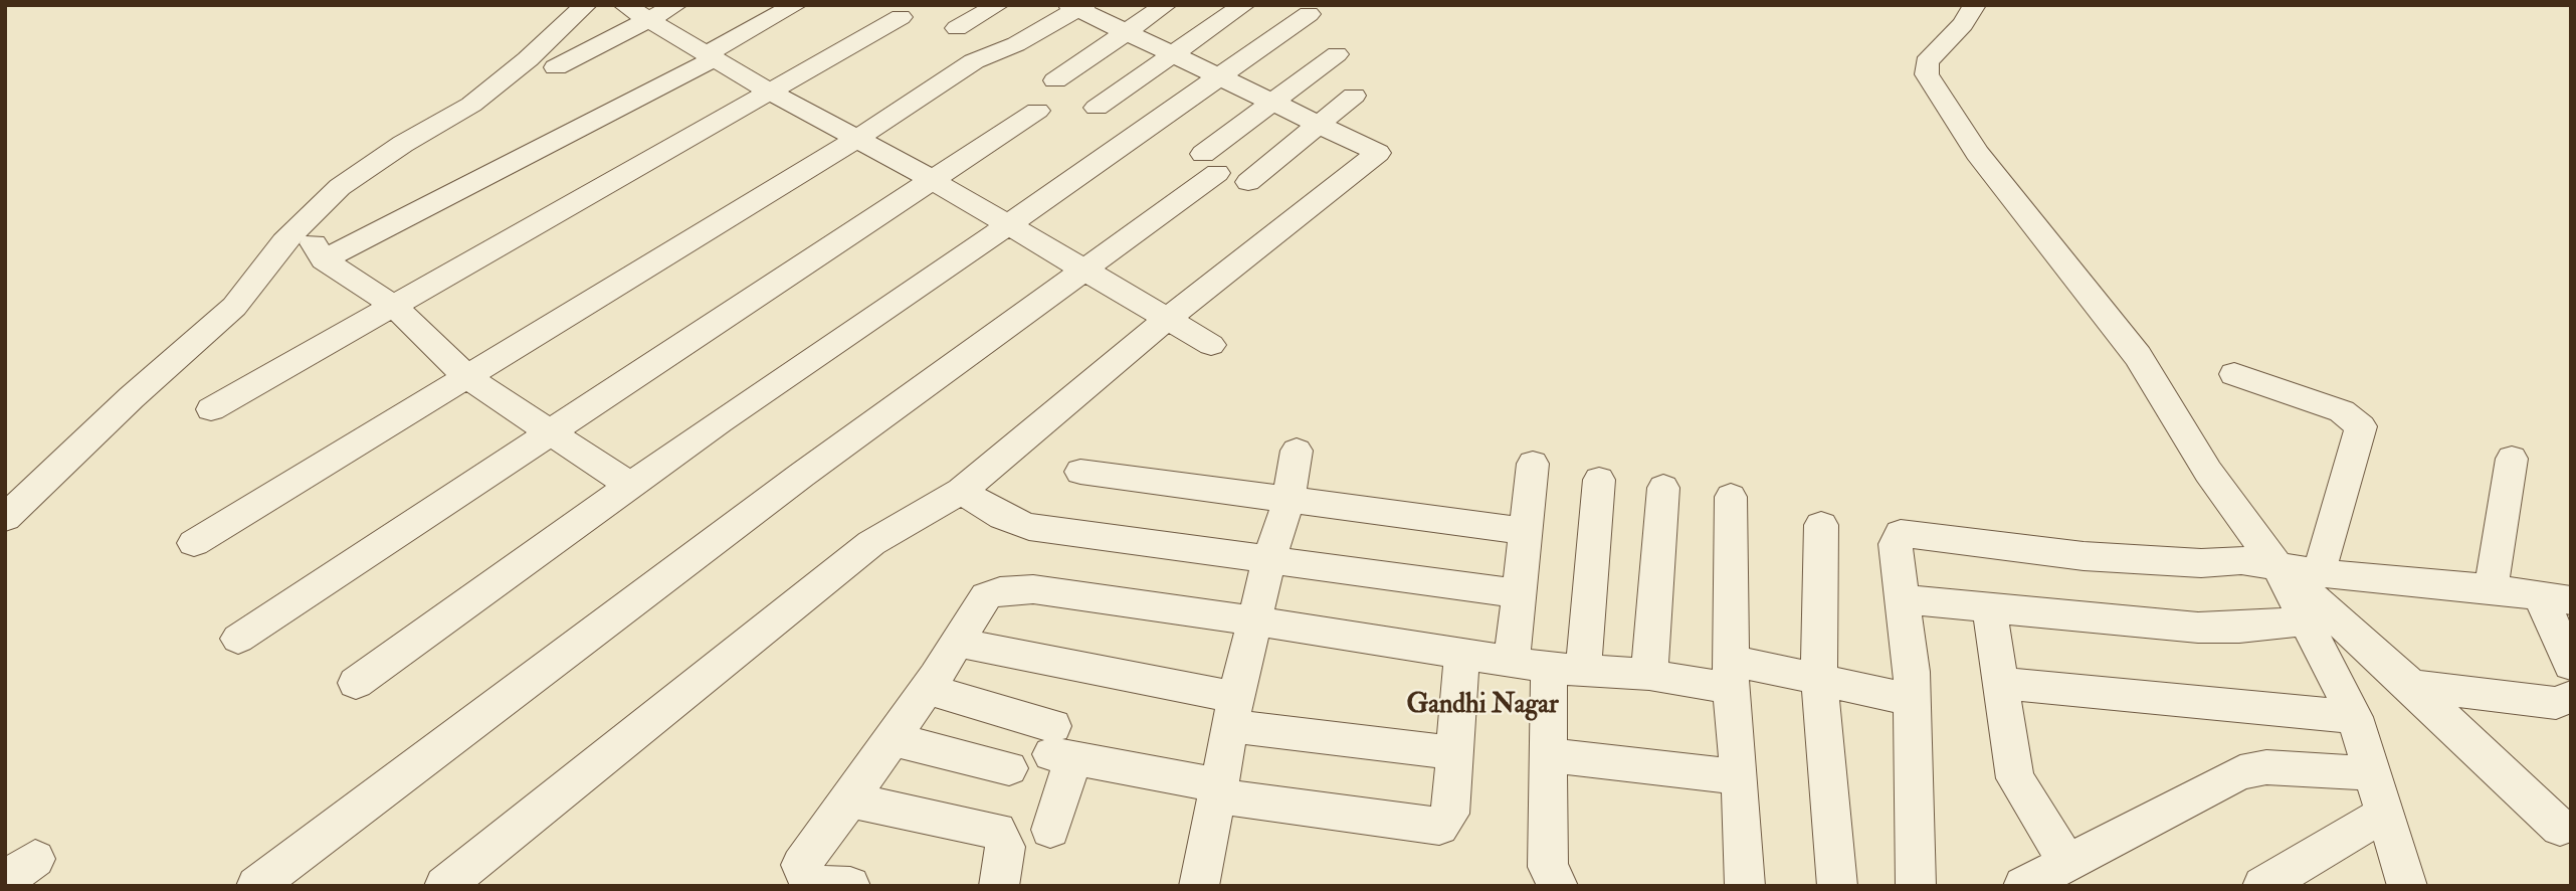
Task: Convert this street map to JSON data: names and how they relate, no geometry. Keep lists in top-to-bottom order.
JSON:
{
  "districts": ["Gandhi Nagar"]
}
